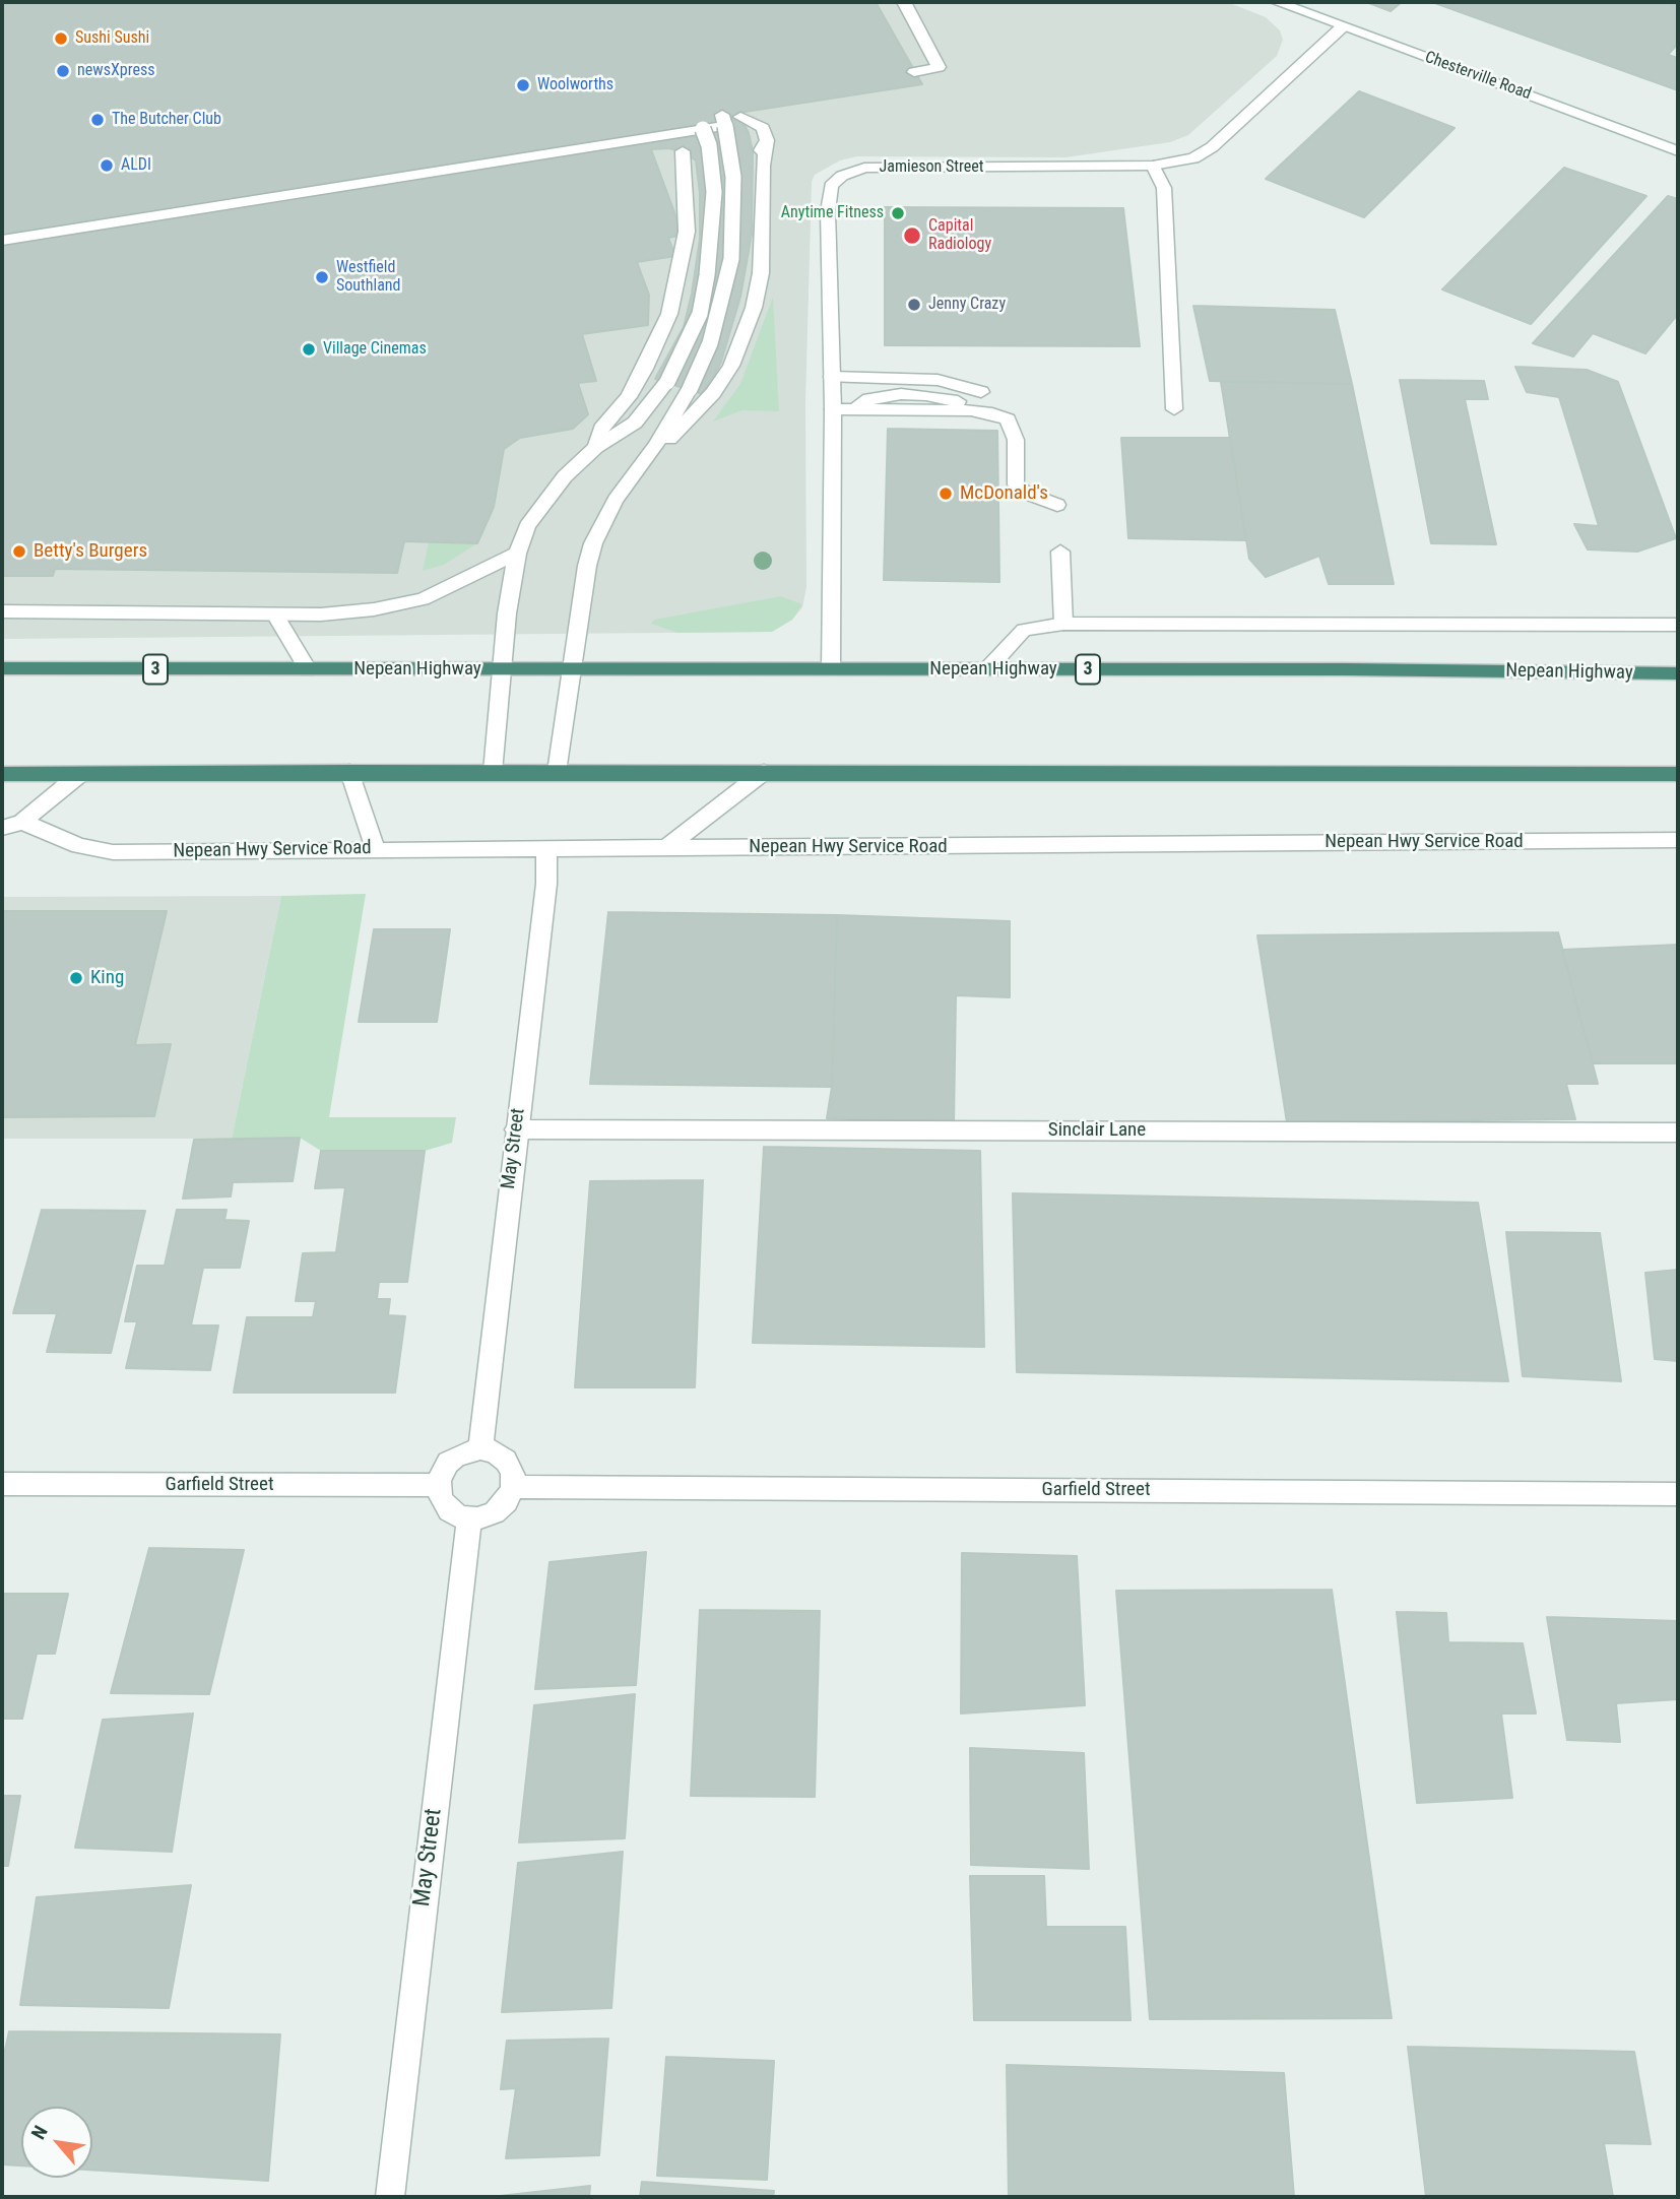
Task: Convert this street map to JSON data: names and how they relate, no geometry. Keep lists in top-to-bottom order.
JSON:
{
  "streets": {
    "highway": ["3", "Nepean Highway"],
    "street": [
      "Chesterville Road",
      "Jamieson Street",
      "Nepean Hwy Service Road",
      "Sinclair Lane",
      "May Street",
      "Garfield Street"
    ]
  },
  "crossings": [
    ["Chesterville Road", "Jamieson Street"],
    ["Jamieson Street", "Nepean Highway"],
    ["Nepean Hwy Service Road", "May Street"],
    ["Sinclair Lane", "May Street"],
    ["May Street", "Garfield Street"]
  ],
  "places": [
    "Sushi Sushi",
    "newsXpress",
    "Woolworths",
    "The Butcher Club",
    "ALDI",
    "Anytime Fitness",
    "Capital Radiology",
    "Westfield Southland",
    "Jenny Crazy",
    "Village Cinemas",
    "McDonald's",
    "Betty's Burgers",
    "King"
  ],
  "north": "top left"
}
